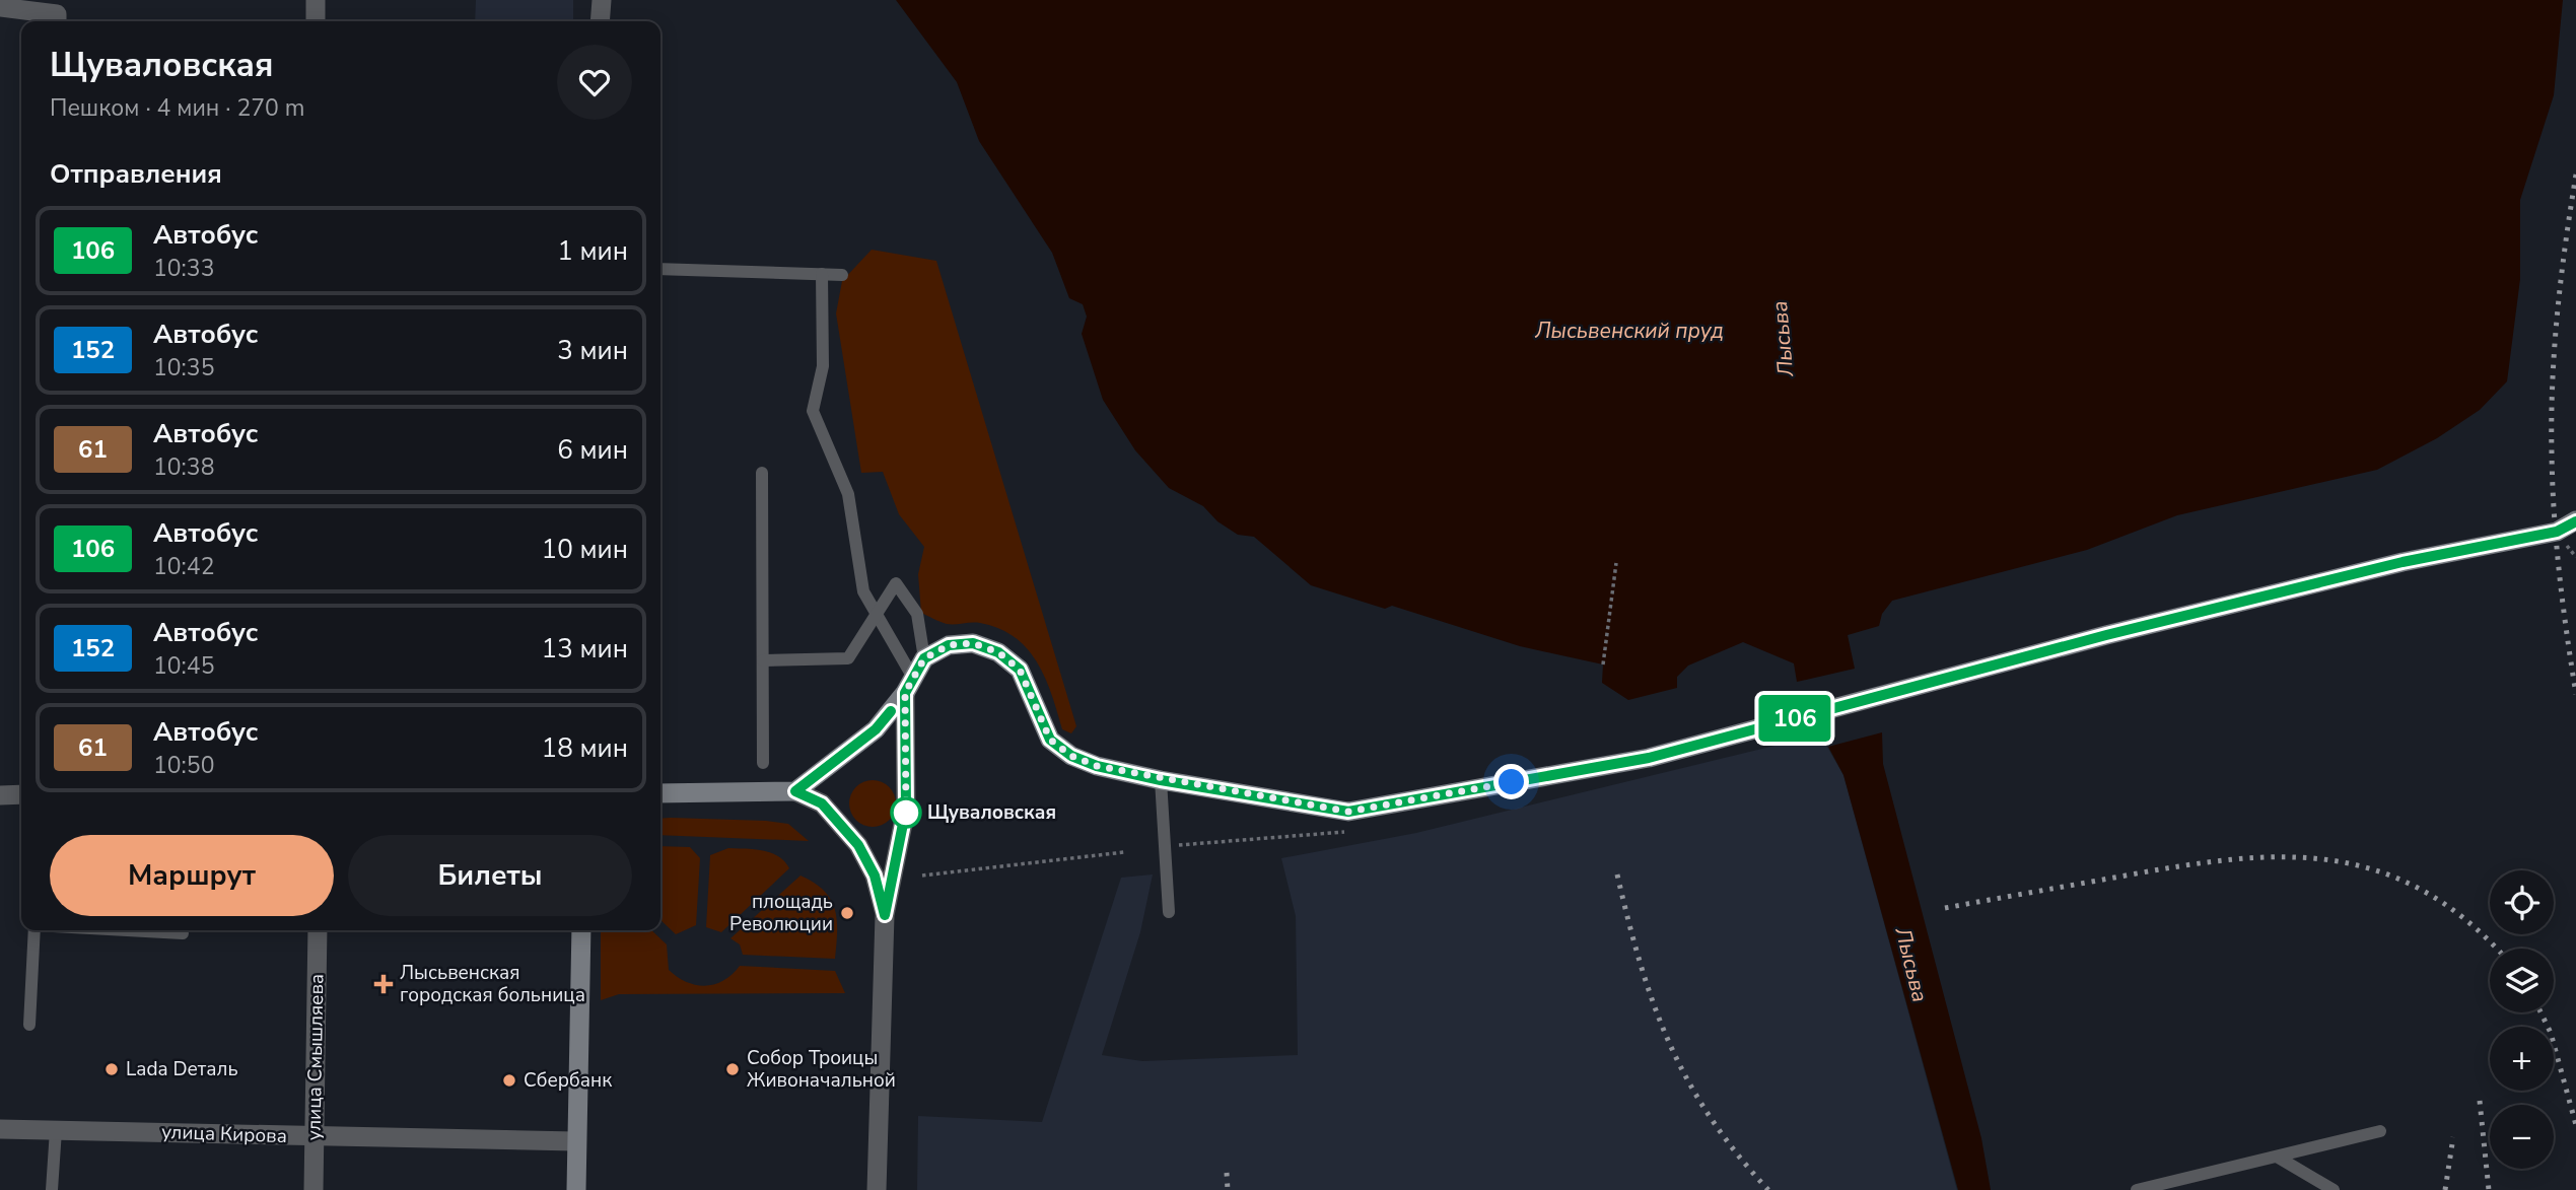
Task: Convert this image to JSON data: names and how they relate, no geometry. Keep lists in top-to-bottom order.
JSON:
{
  "streets": {
    "street": ["улица Смышляева", "улица Кирова"]
  },
  "crossings": [
    ["улица Смышляева", "улица Кирова"]
  ],
  "water": ["Лысьвенский пруд", "Лысьва"],
  "places": {
    "other": [
      "Щуваловская",
      "площадь Революции",
      "Lada Dеталь",
      "Собор Троицы Живоначальной",
      "Сбербанк"
    ],
    "health": ["Лысьвенская городская больница"]
  },
  "lines": ["bus line 106"],
  "page": {
    "on_map": "106",
    "heading": [
      ["Щуваловская", "Пешком · 4 мин · 270 m"],
      "Отправления"
    ],
    "list": [
      {
        "mark": "106",
        "name": "Автобус",
        "note": "10:33",
        "value": "1 мин"
      },
      {
        "mark": "152",
        "name": "Автобус",
        "note": "10:35",
        "value": "3 мин"
      },
      {
        "mark": "61",
        "name": "Автобус",
        "note": "10:38",
        "value": "6 мин"
      },
      {
        "mark": "106",
        "name": "Автобус",
        "note": "10:42",
        "value": "10 мин"
      },
      {
        "mark": "152",
        "name": "Автобус",
        "note": "10:45",
        "value": "13 мин"
      },
      {
        "mark": "61",
        "name": "Автобус",
        "note": "10:50",
        "value": "18 мин"
      }
    ],
    "buttons": ["Маршрут", "Билеты"],
    "map_buttons": ["+", "−"]
  }
}
